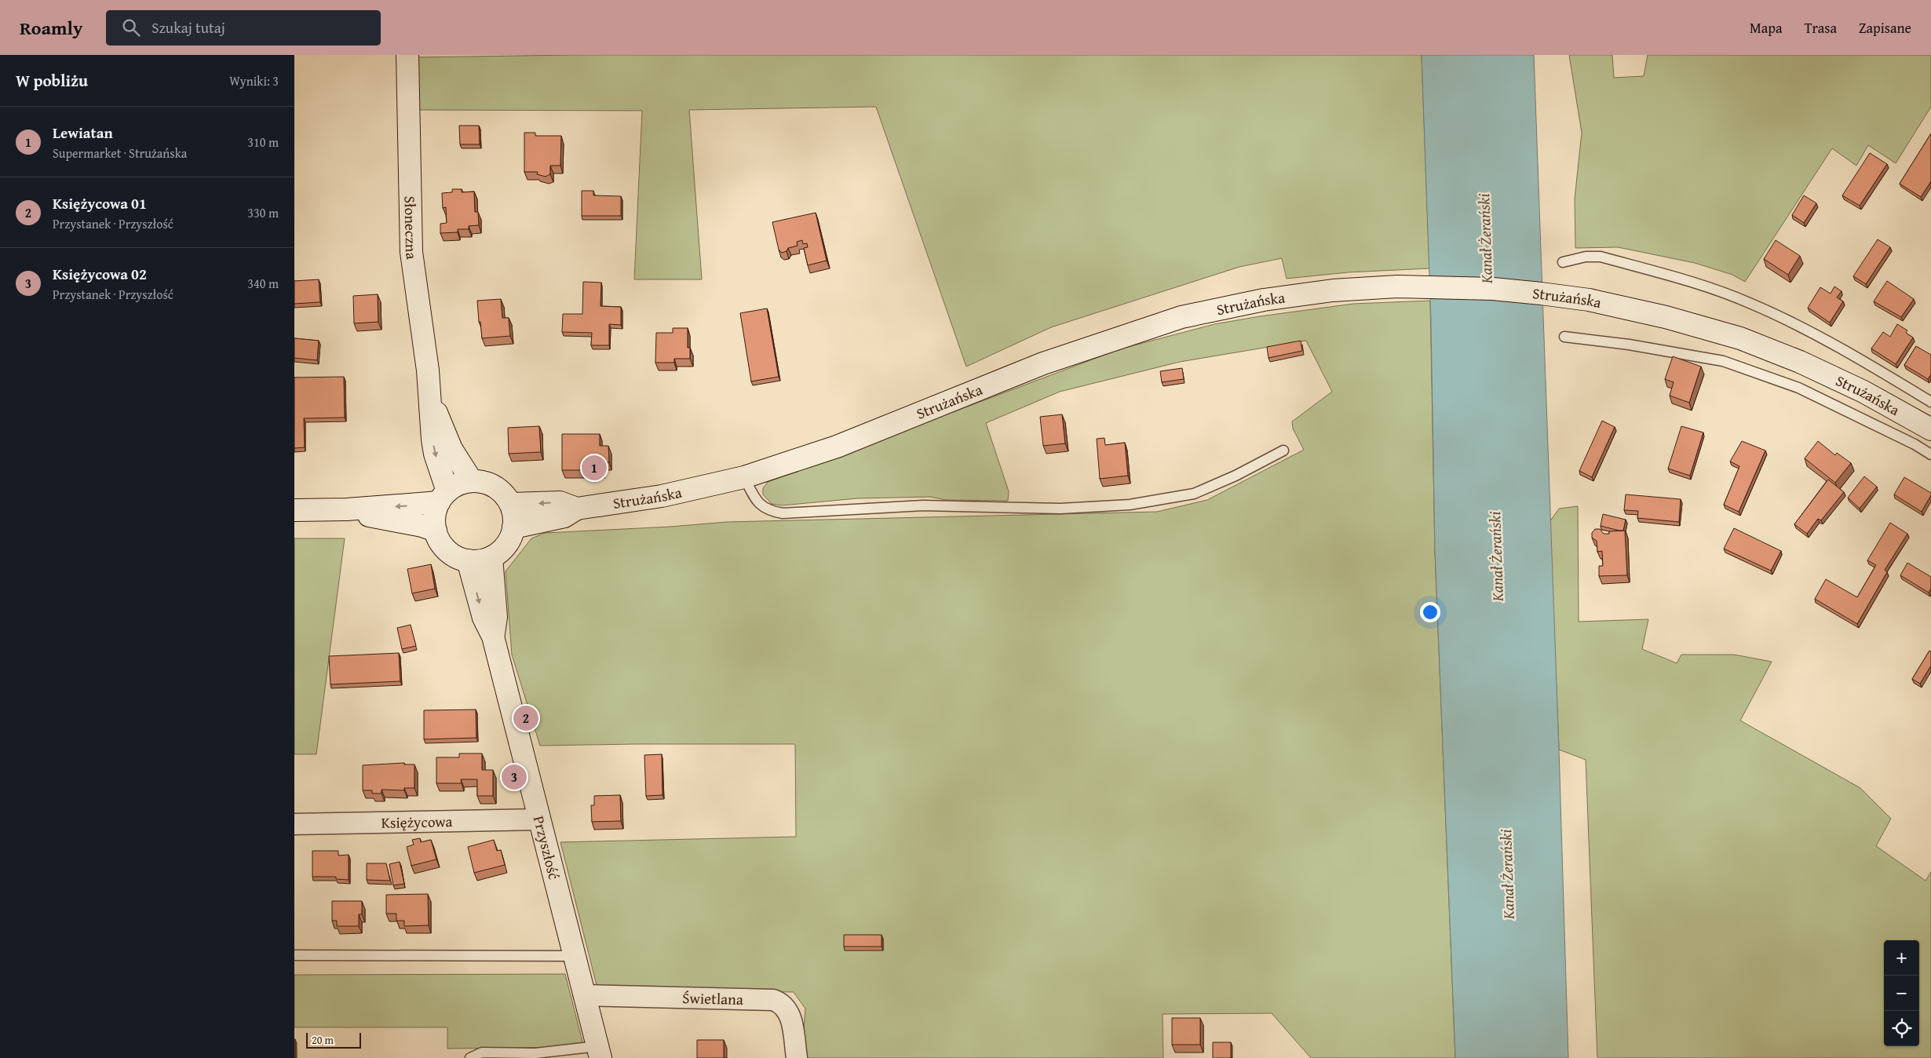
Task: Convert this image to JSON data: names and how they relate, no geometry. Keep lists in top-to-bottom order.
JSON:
{
  "streets": {
    "main road": ["Słoneczna", "Strużańska", "Przyszłość"],
    "street": ["Księżycowa", "Świetlana"]
  },
  "crossings": [
    ["Słoneczna", "Strużańska"],
    ["Słoneczna", "Przyszłość"],
    ["Strużańska", "Przyszłość"],
    ["Księżycowa", "Przyszłość"],
    ["Przyszłość", "Świetlana"]
  ],
  "water": ["Kanał Żerański"],
  "scale_bar": "20 m",
  "page": {
    "header": "Roamly",
    "search": "Szukaj tutaj",
    "nav": ["Mapa", "Trasa", "Zapisane"],
    "heading": ["W pobliżu", "Wyniki: 3"],
    "list": [
      {
        "mark": "1",
        "name": "Lewiatan",
        "note": "Supermarket · Strużańska",
        "value": "310 m"
      },
      {
        "mark": "2",
        "name": "Księżycowa 01",
        "note": "Przystanek · Przyszłość",
        "value": "330 m"
      },
      {
        "mark": "3",
        "name": "Księżycowa 02",
        "note": "Przystanek · Przyszłość",
        "value": "340 m"
      }
    ],
    "pins": ["1", "2", "3"],
    "map_buttons": ["+", "−"],
    "scale": "20 m"
  }
}
